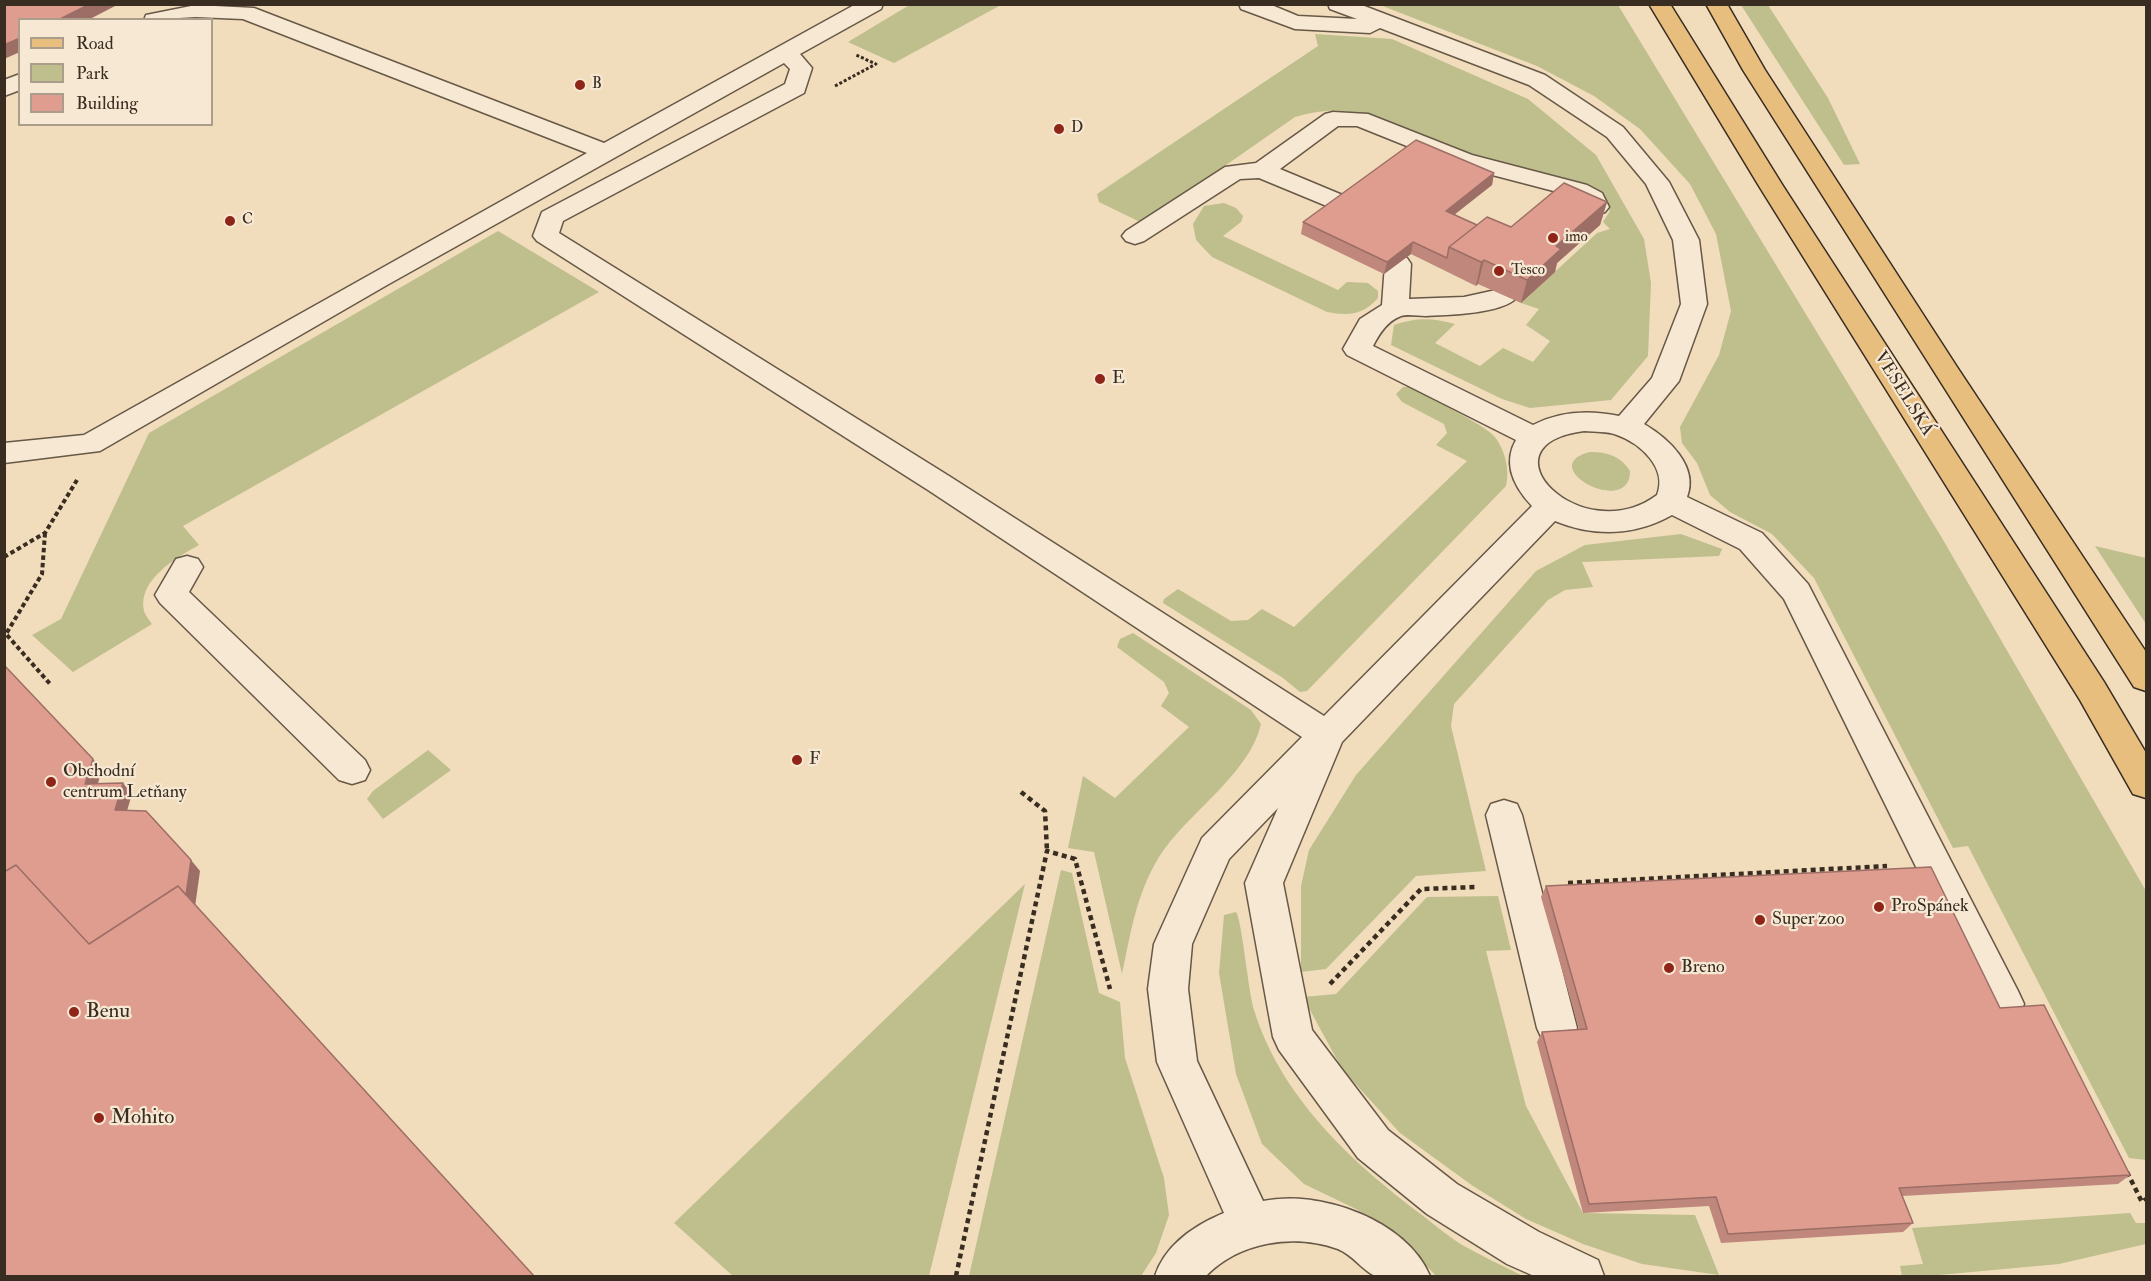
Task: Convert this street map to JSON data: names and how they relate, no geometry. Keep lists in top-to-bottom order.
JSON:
{
  "streets": {
    "main road": ["VESELSKÁ"]
  },
  "places": [
    "B",
    "D",
    "C",
    "imo",
    "Tesco",
    "E",
    "F",
    "Obchodní centrum Letňany",
    "ProSpánek",
    "Super zoo",
    "Breno",
    "Benu",
    "Mohito"
  ],
  "legend": ["Road", "Park", "Building"]
}
